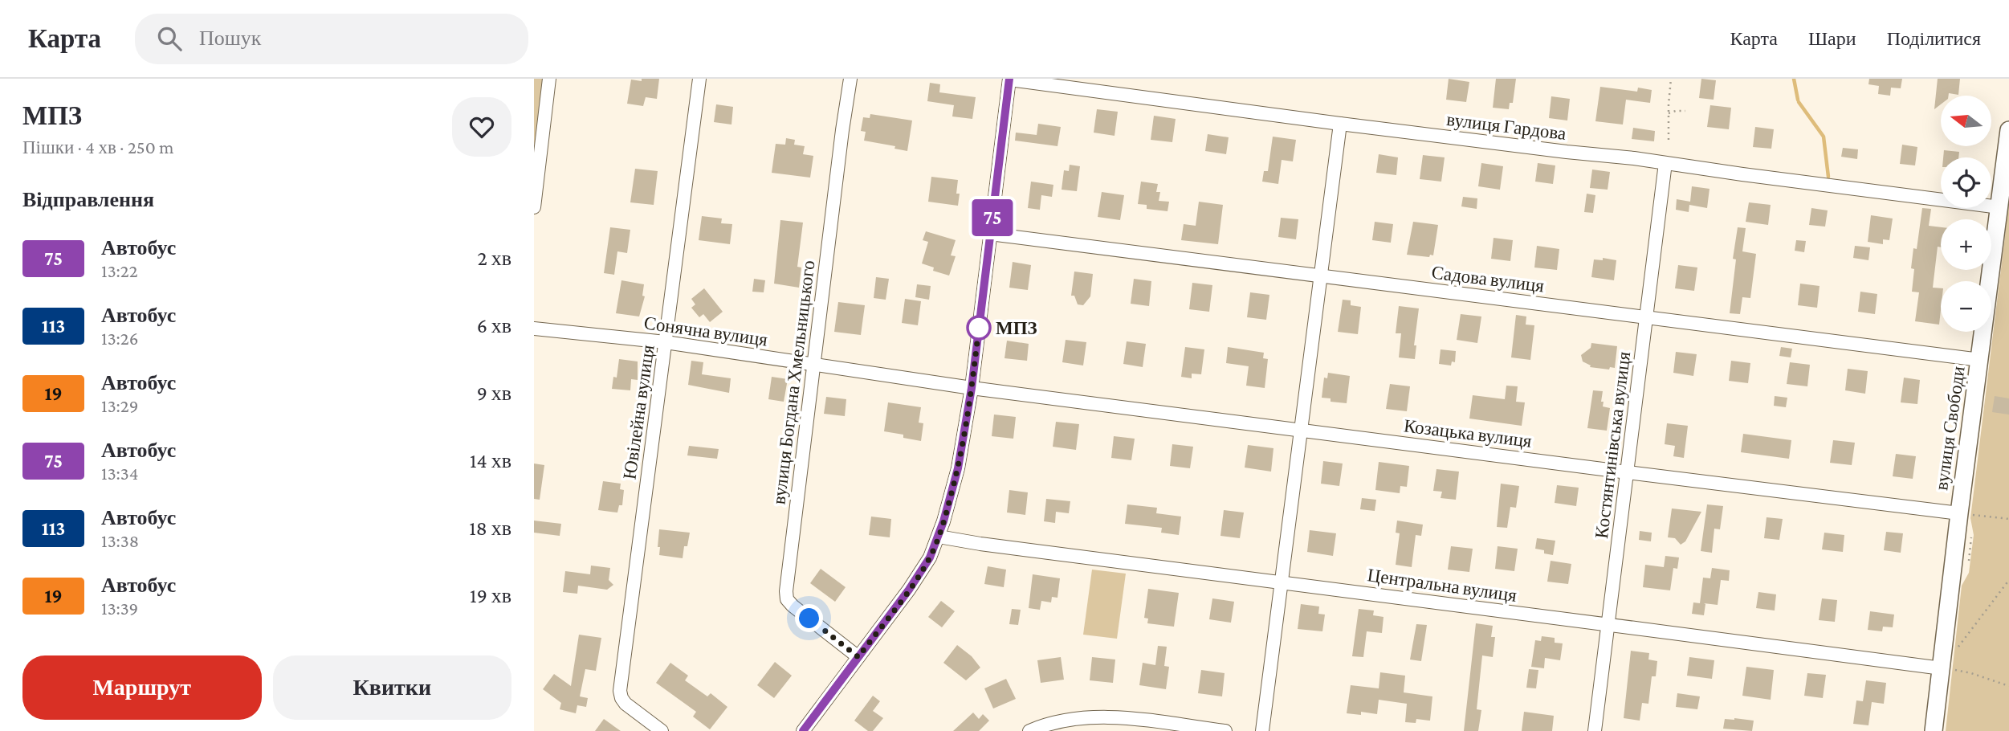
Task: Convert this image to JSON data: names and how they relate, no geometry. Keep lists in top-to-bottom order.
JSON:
{
  "streets": {
    "street": [
      "вулиця Гардова",
      "Садова вулиця",
      "Сонячна вулиця",
      "вулиця Богдана Хмельницького",
      "Ювілейна вулиця",
      "вулиця Свободи",
      "Козацька вулиця",
      "Костянтинівська вулиця",
      "Центральна вулиця"
    ]
  },
  "crossings": [
    ["вулиця Гардова", "вулиця Свободи"],
    ["вулиця Гардова", "Костянтинівська вулиця"],
    ["Садова вулиця", "вулиця Свободи"],
    ["Садова вулиця", "Костянтинівська вулиця"],
    ["Сонячна вулиця", "вулиця Богдана Хмельницького"],
    ["Сонячна вулиця", "Ювілейна вулиця"],
    ["Сонячна вулиця", "Козацька вулиця"],
    ["вулиця Свободи", "Козацька вулиця"],
    ["вулиця Свободи", "Центральна вулиця"],
    ["Козацька вулиця", "Костянтинівська вулиця"],
    ["Костянтинівська вулиця", "Центральна вулиця"]
  ],
  "places": ["МПЗ"],
  "lines": ["bus line 75"],
  "north": "left",
  "page": {
    "header": "Карта",
    "search": "Пошук",
    "nav": ["Карта", "Шари", "Поділитися"],
    "heading": [
      ["МПЗ", "Пішки · 4 хв · 250 m"],
      "Відправлення"
    ],
    "on_map": "75",
    "map_buttons": ["+", "−"],
    "list": [
      {
        "mark": "75",
        "name": "Автобус",
        "note": "13:22",
        "value": "2 хв"
      },
      {
        "mark": "113",
        "name": "Автобус",
        "note": "13:26",
        "value": "6 хв"
      },
      {
        "mark": "19",
        "name": "Автобус",
        "note": "13:29",
        "value": "9 хв"
      },
      {
        "mark": "75",
        "name": "Автобус",
        "note": "13:34",
        "value": "14 хв"
      },
      {
        "mark": "113",
        "name": "Автобус",
        "note": "13:38",
        "value": "18 хв"
      },
      {
        "mark": "19",
        "name": "Автобус",
        "note": "13:39",
        "value": "19 хв"
      }
    ],
    "buttons": ["Маршрут", "Квитки"]
  }
}
